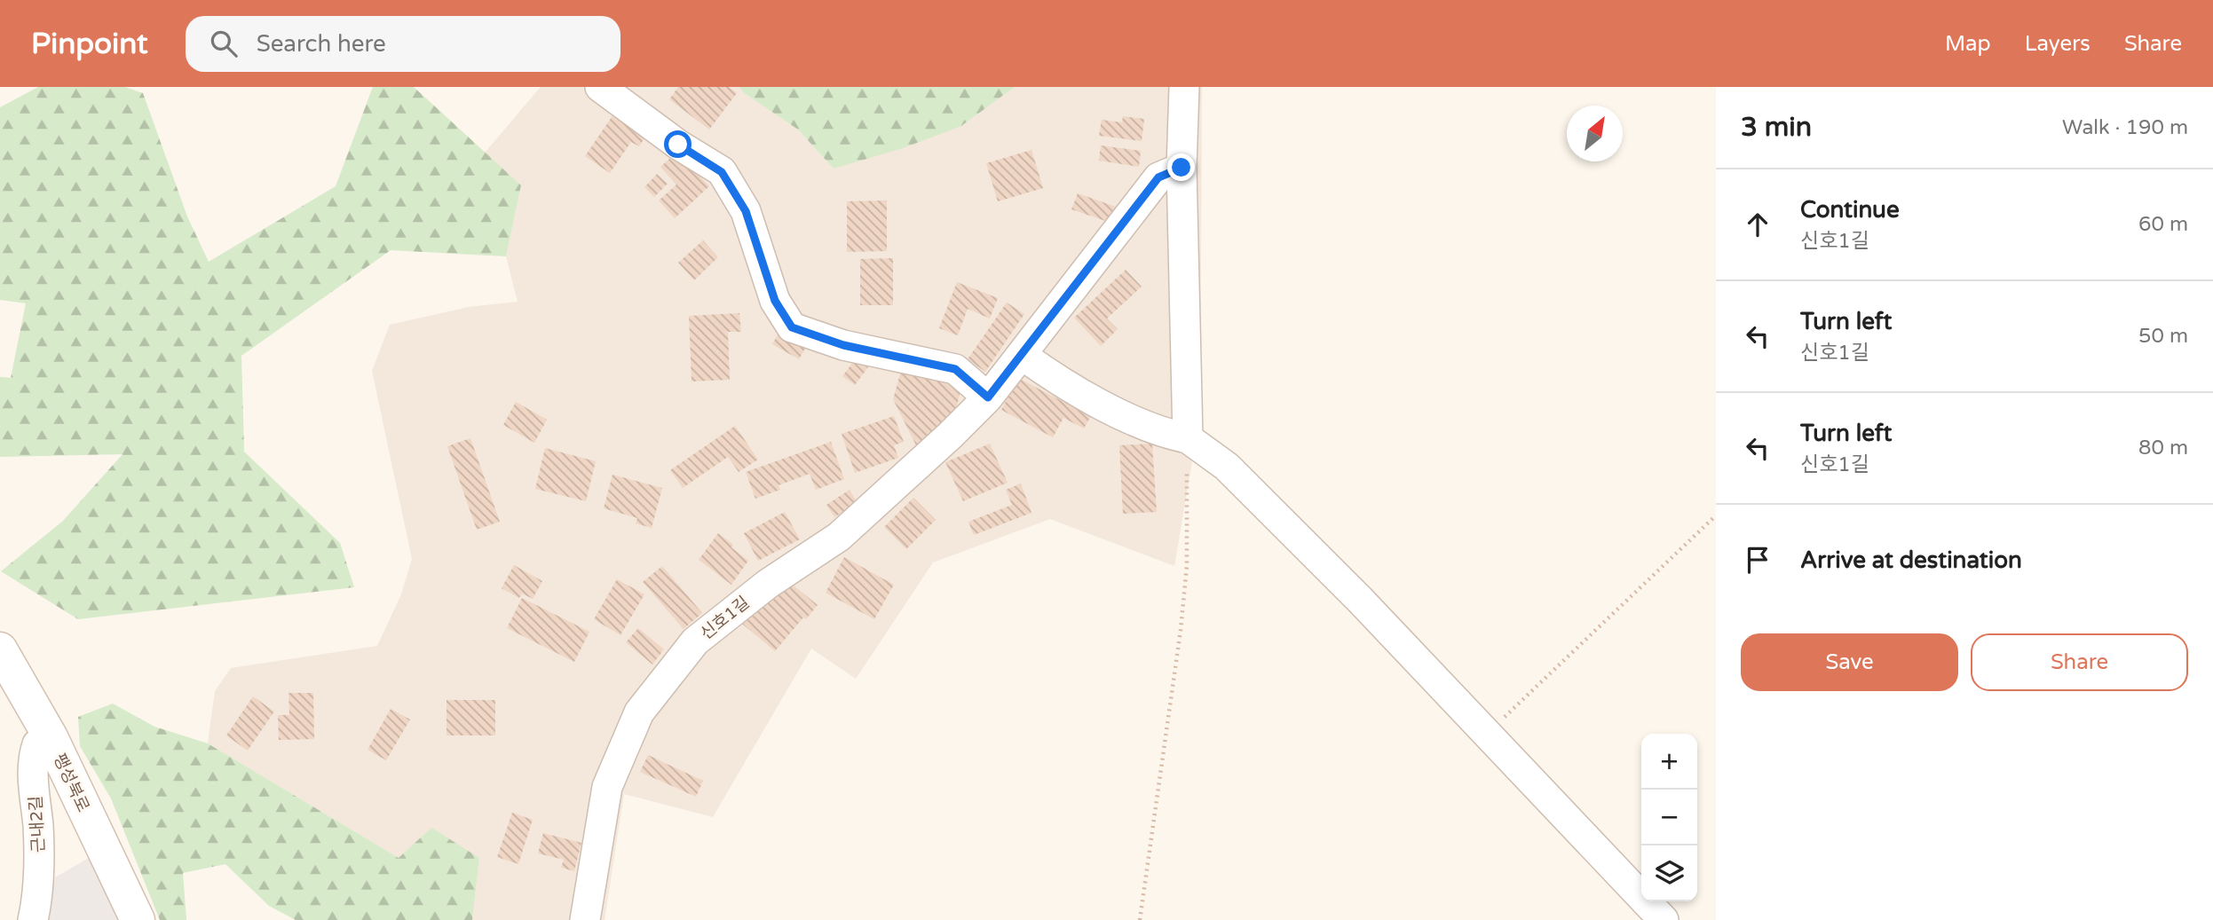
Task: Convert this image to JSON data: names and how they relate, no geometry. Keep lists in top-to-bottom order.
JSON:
{
  "streets": {
    "street": ["신호1길", "팽성북로", "근내2길"]
  },
  "crossings": [
    ["팽성북로", "근내2길"]
  ],
  "north": "top right",
  "page": {
    "header": "Pinpoint",
    "search": "Search here",
    "nav": ["Map", "Layers", "Share"],
    "heading": ["3 min", "Walk · 190 m"],
    "list": [
      ["Continue", "신호1길", "60 m"],
      ["Turn left", "신호1길", "50 m"],
      ["Turn left", "신호1길", "80 m"],
      "Arrive at destination"
    ],
    "buttons": ["Save", "Share"],
    "map_buttons": ["+", "−"]
  }
}
